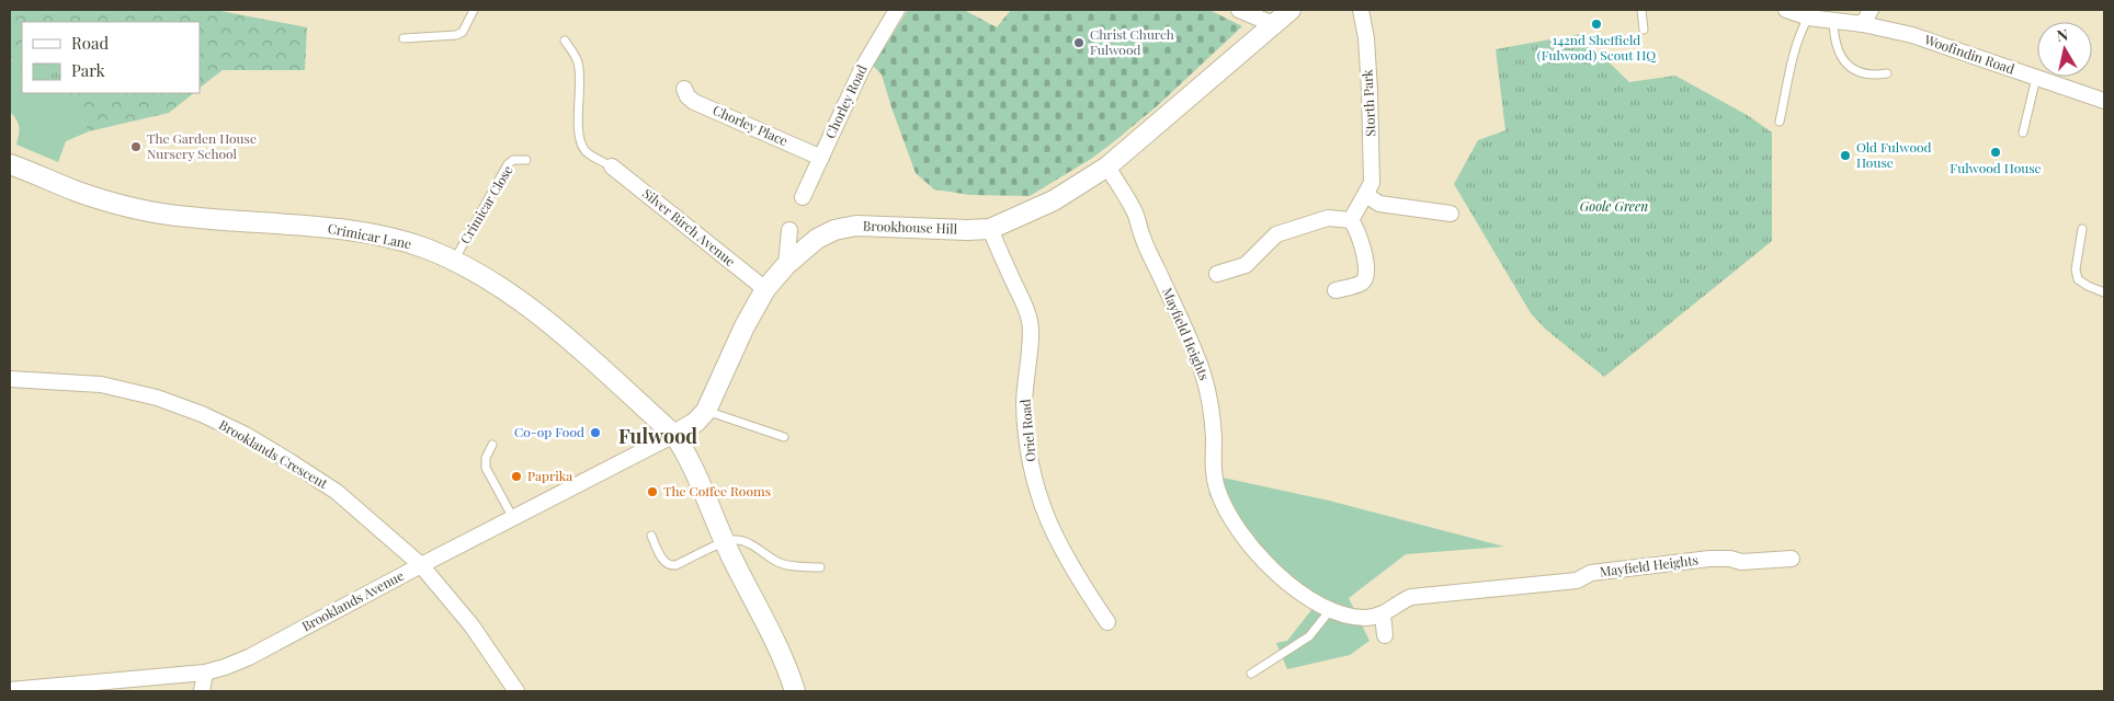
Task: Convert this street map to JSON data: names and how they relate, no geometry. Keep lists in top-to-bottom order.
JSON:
{
  "streets": {
    "street": [
      "Woofindin Road",
      "Chorley Road",
      "Storth Park",
      "Chorley Place",
      "Silver Birch Avenue",
      "Brookhouse Hill",
      "Crimicar Lane",
      "Mayfield Heights",
      "Oriel Road",
      "Brooklands Crescent",
      "Brooklands Avenue"
    ],
    "lane": ["Crimicar Close"]
  },
  "crossings": [
    ["Chorley Road", "Chorley Place"],
    ["Crimicar Close", "Crimicar Lane"],
    ["Silver Birch Avenue", "Brookhouse Hill"],
    ["Brookhouse Hill", "Crimicar Lane"],
    ["Brookhouse Hill", "Mayfield Heights"],
    ["Brookhouse Hill", "Oriel Road"],
    ["Brookhouse Hill", "Brooklands Avenue"],
    ["Crimicar Lane", "Brooklands Avenue"],
    ["Brooklands Crescent", "Brooklands Avenue"]
  ],
  "districts": ["Fulwood"],
  "parks": ["Goole Green"],
  "places": [
    "142nd Sheffield (Fulwood) Scout HQ",
    "Christ Church Fulwood",
    "The Garden House Nursery School",
    "Fulwood House",
    "Old Fulwood House",
    "Co-op Food",
    "Paprika",
    "The Coffee Rooms"
  ],
  "legend": ["Road", "Park"],
  "north": "top"
}
